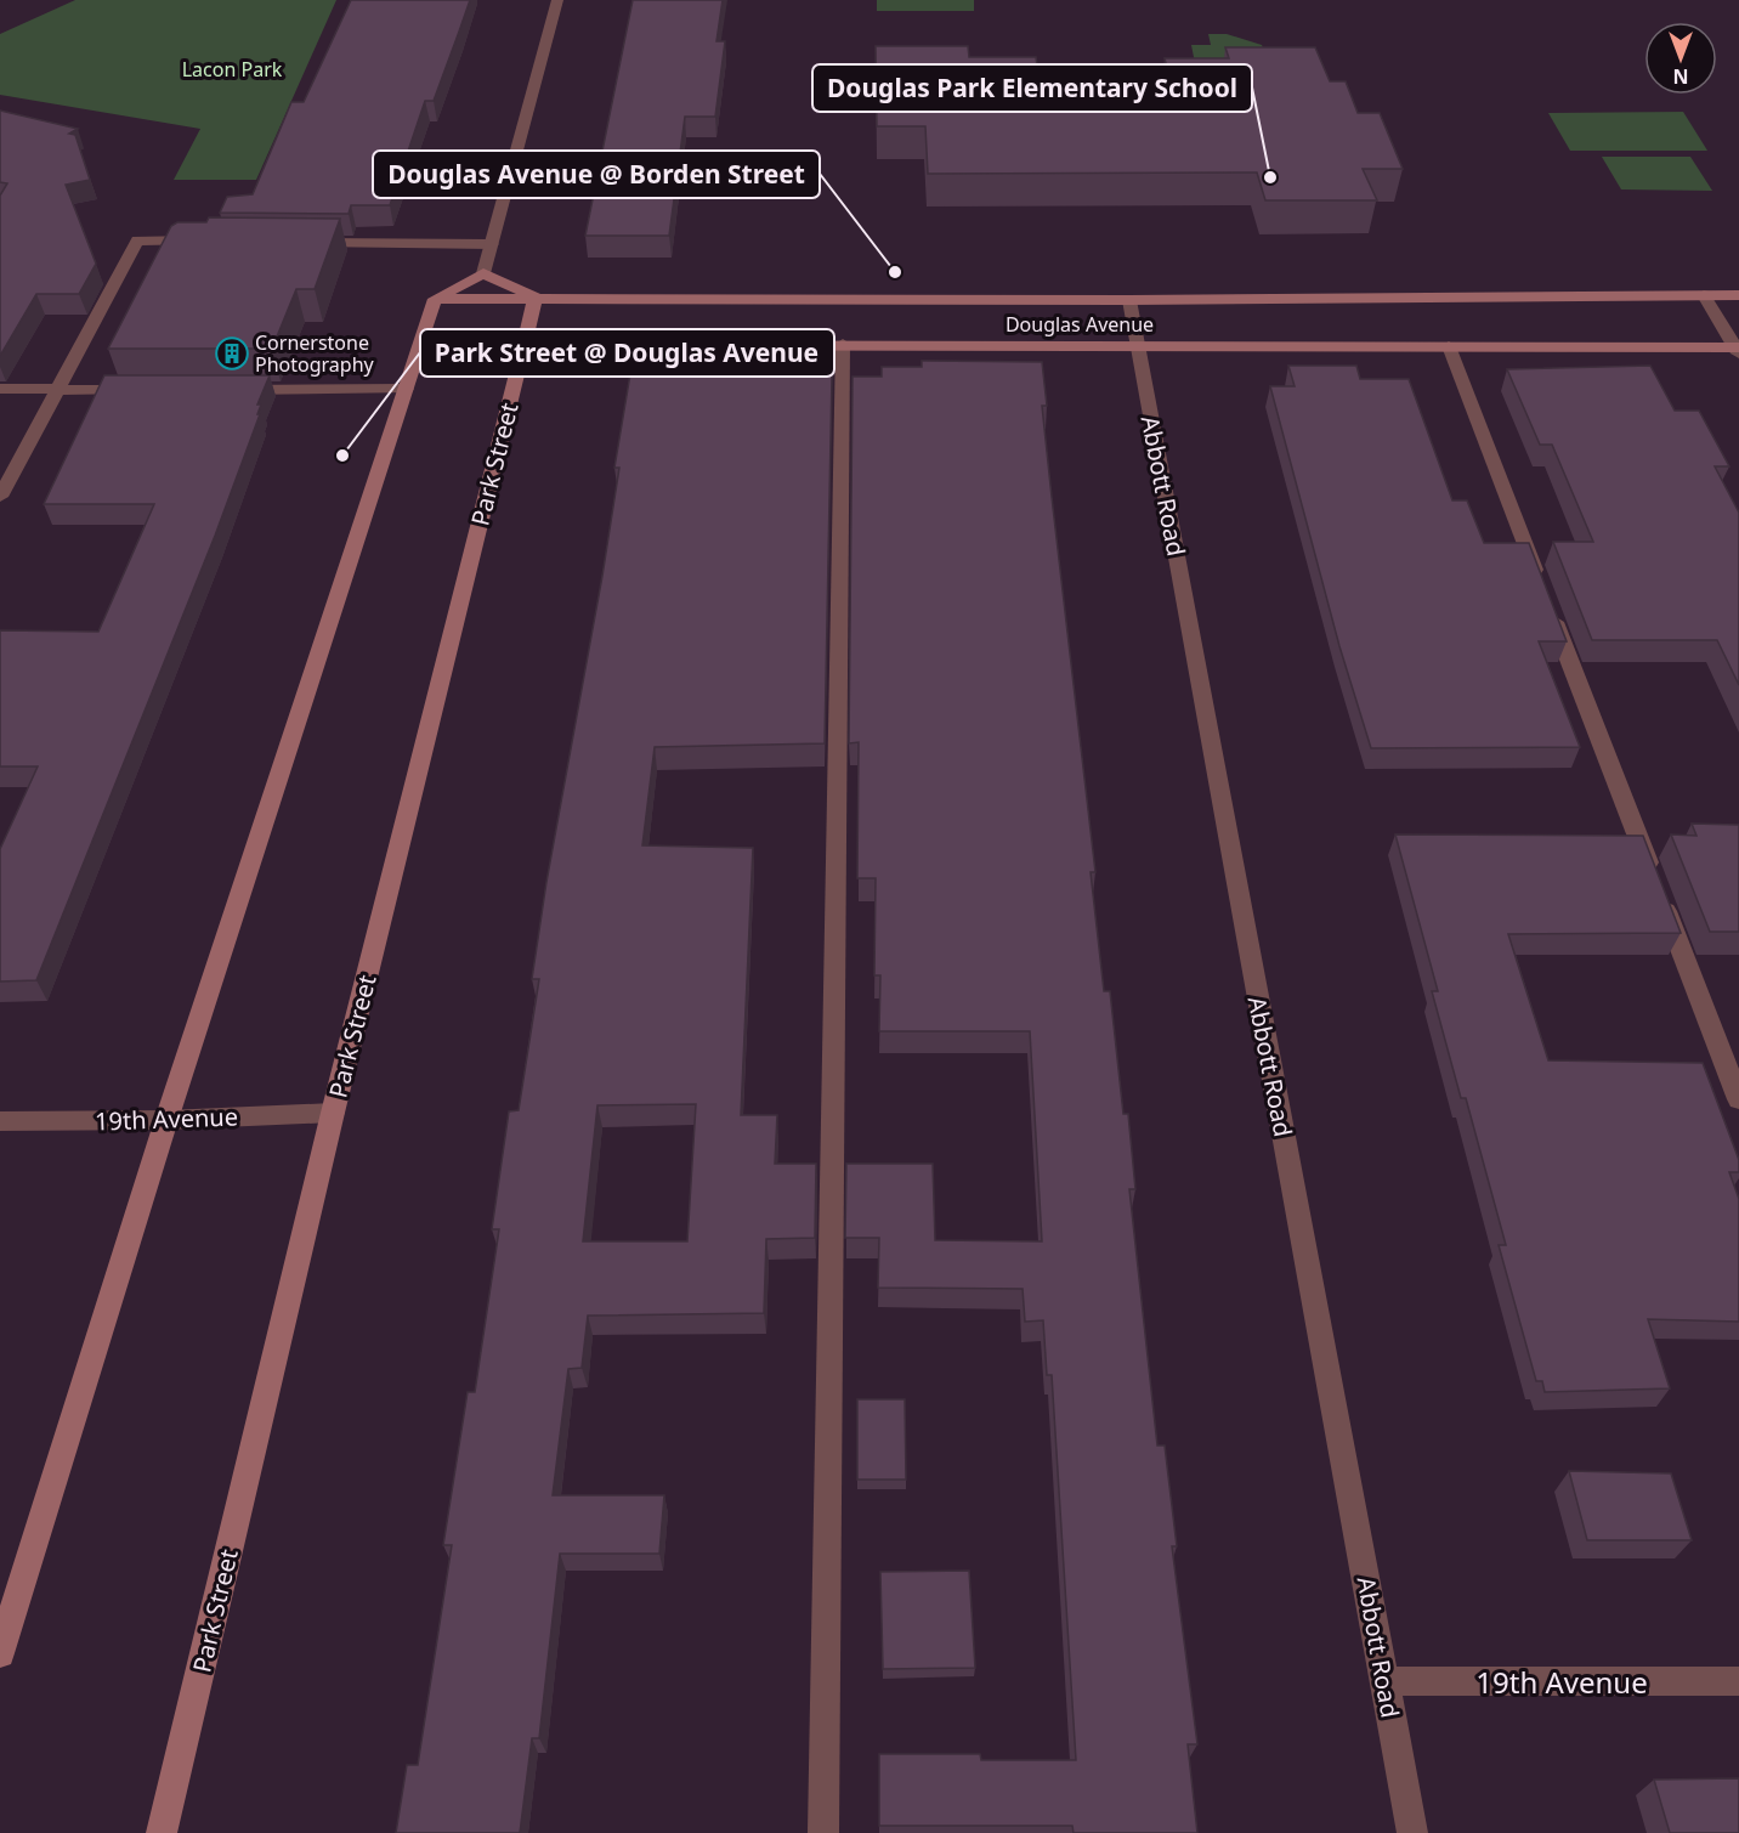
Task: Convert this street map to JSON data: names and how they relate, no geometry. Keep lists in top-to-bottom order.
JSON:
{
  "streets": {
    "street": [
      "Douglas Avenue",
      "Park Street",
      "Abbott Road",
      "19th Avenue"
    ]
  },
  "crossings": [
    ["Douglas Avenue", "Park Street"],
    ["Douglas Avenue", "Abbott Road"],
    ["Park Street", "19th Avenue"],
    ["Abbott Road", "19th Avenue"]
  ],
  "parks": ["Lacon Park"],
  "places": {
    "other": ["Douglas Park Elementary School", "Douglas Avenue @ Borden Street", "Park Street @ Douglas Avenue"],
    "building": ["Cornerstone Photography"]
  },
  "north": "bottom"
}
